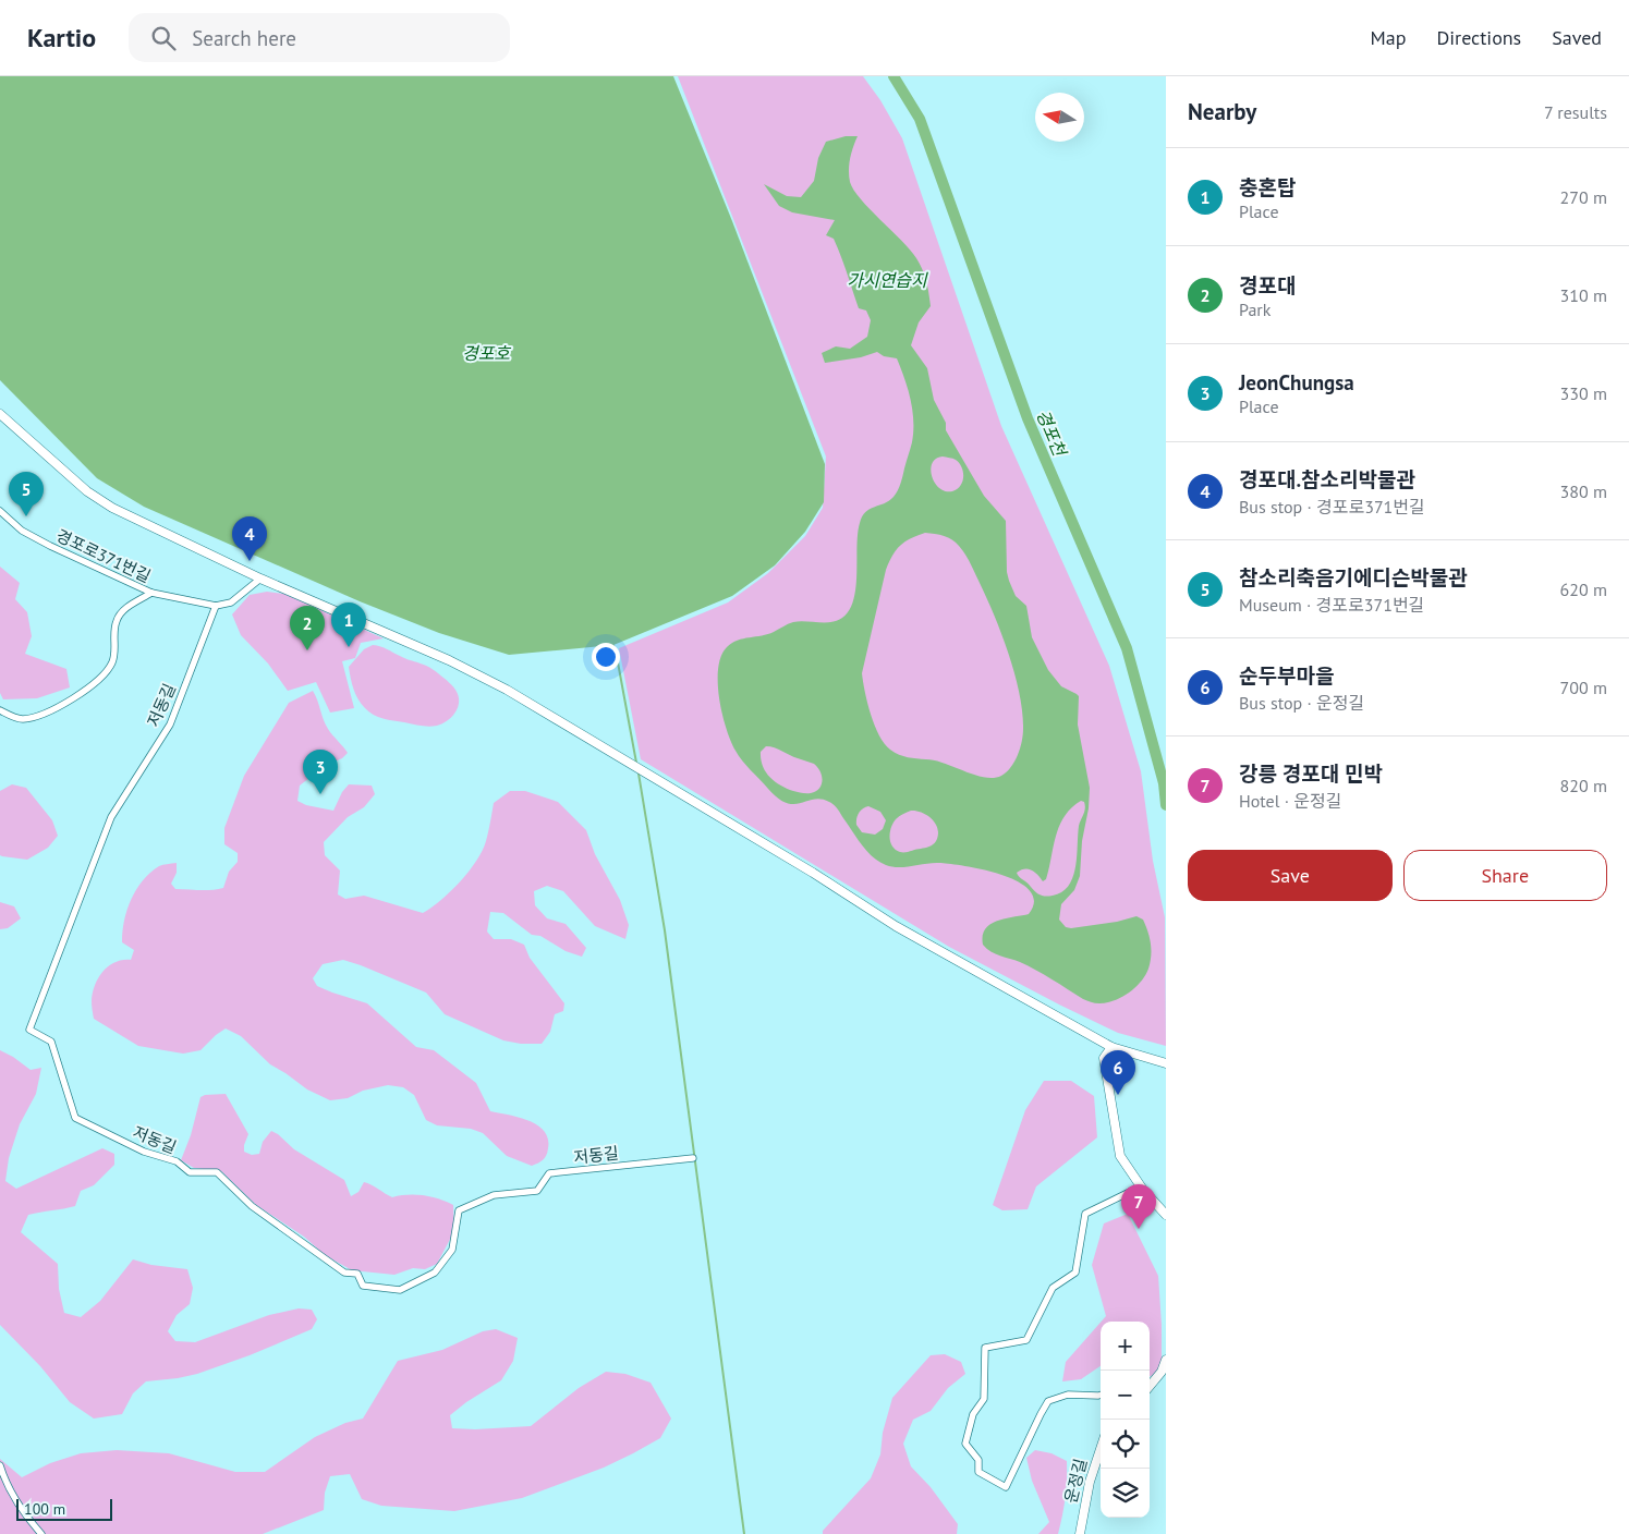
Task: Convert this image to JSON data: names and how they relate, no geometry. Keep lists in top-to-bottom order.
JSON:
{
  "streets": {
    "street": ["경포로371번길", "저동길", "운정길"]
  },
  "crossings": [
    ["경포로371번길", "저동길"]
  ],
  "water": ["가시연습지", "경포호", "경포천"],
  "scale_bar": "100 m",
  "north": "left",
  "page": {
    "header": "Kartio",
    "search": "Search here",
    "nav": ["Map", "Directions", "Saved"],
    "heading": ["Nearby", "7 results"],
    "list": [
      {
        "mark": "1",
        "name": "충혼탑",
        "note": "Place",
        "value": "270 m"
      },
      {
        "mark": "2",
        "name": "경포대",
        "note": "Park",
        "value": "310 m"
      },
      {
        "mark": "3",
        "name": "JeonChungsa",
        "note": "Place",
        "value": "330 m"
      },
      {
        "mark": "4",
        "name": "경포대.참소리박물관",
        "note": "Bus stop · 경포로371번길",
        "value": "380 m"
      },
      {
        "mark": "5",
        "name": "참소리축음기에디슨박물관",
        "note": "Museum · 경포로371번길",
        "value": "620 m"
      },
      {
        "mark": "6",
        "name": "순두부마을",
        "note": "Bus stop · 운정길",
        "value": "700 m"
      },
      {
        "mark": "7",
        "name": "강릉 경포대 민박",
        "note": "Hotel · 운정길",
        "value": "820 m"
      }
    ],
    "pins": [
      "5",
      "4",
      "1",
      "2",
      "3",
      "6",
      "7"
    ],
    "buttons": ["Save", "Share"],
    "map_buttons": ["+", "−"],
    "scale": "100 m"
  }
}
